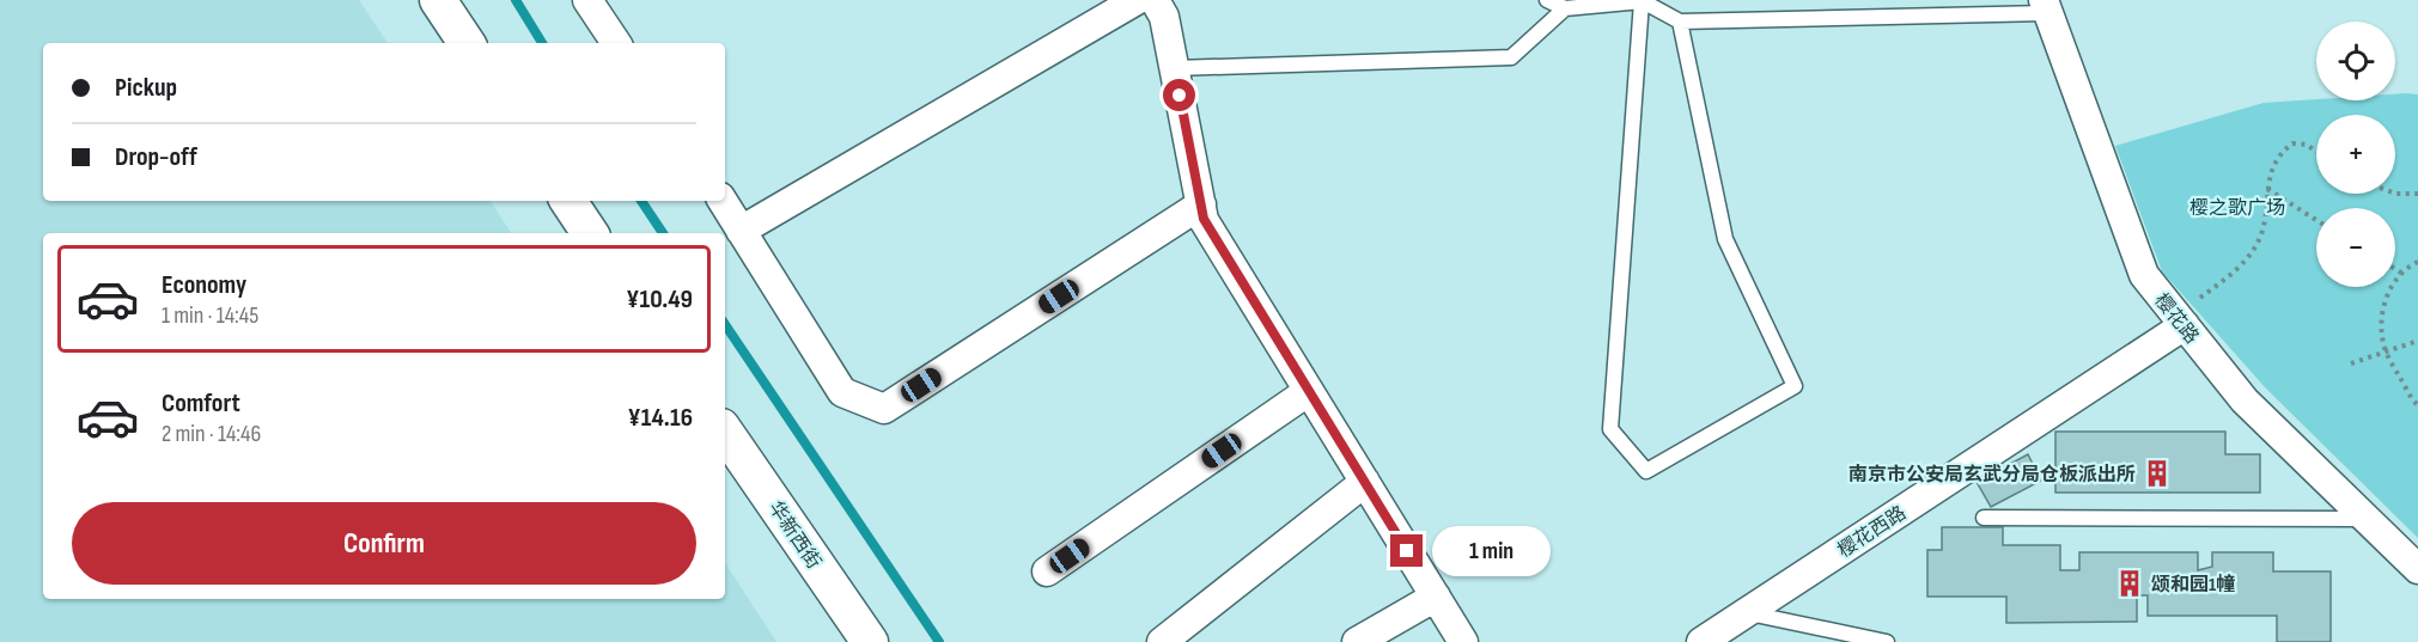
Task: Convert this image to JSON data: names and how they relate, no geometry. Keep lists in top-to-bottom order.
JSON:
{
  "streets": {
    "street": ["樱花路", "樱花西路", "华新西街"]
  },
  "crossings": [
    ["樱花路", "樱花西路"]
  ],
  "parks": ["樱之歌广场"],
  "places": {
    "building": ["南京市公安局玄武分局仓板派出所", "颂和园1幢"]
  },
  "page": {
    "map_buttons": ["+", "−"],
    "banner": ["Pickup", "Drop-off"],
    "list": [
      {
        "name": "Economy",
        "note": "1 min · 14:45",
        "value": "¥10.49"
      },
      {
        "name": "Comfort",
        "note": "2 min · 14:46",
        "value": "¥14.16"
      }
    ],
    "buttons": "Confirm",
    "bubble": "1 min"
  }
}
